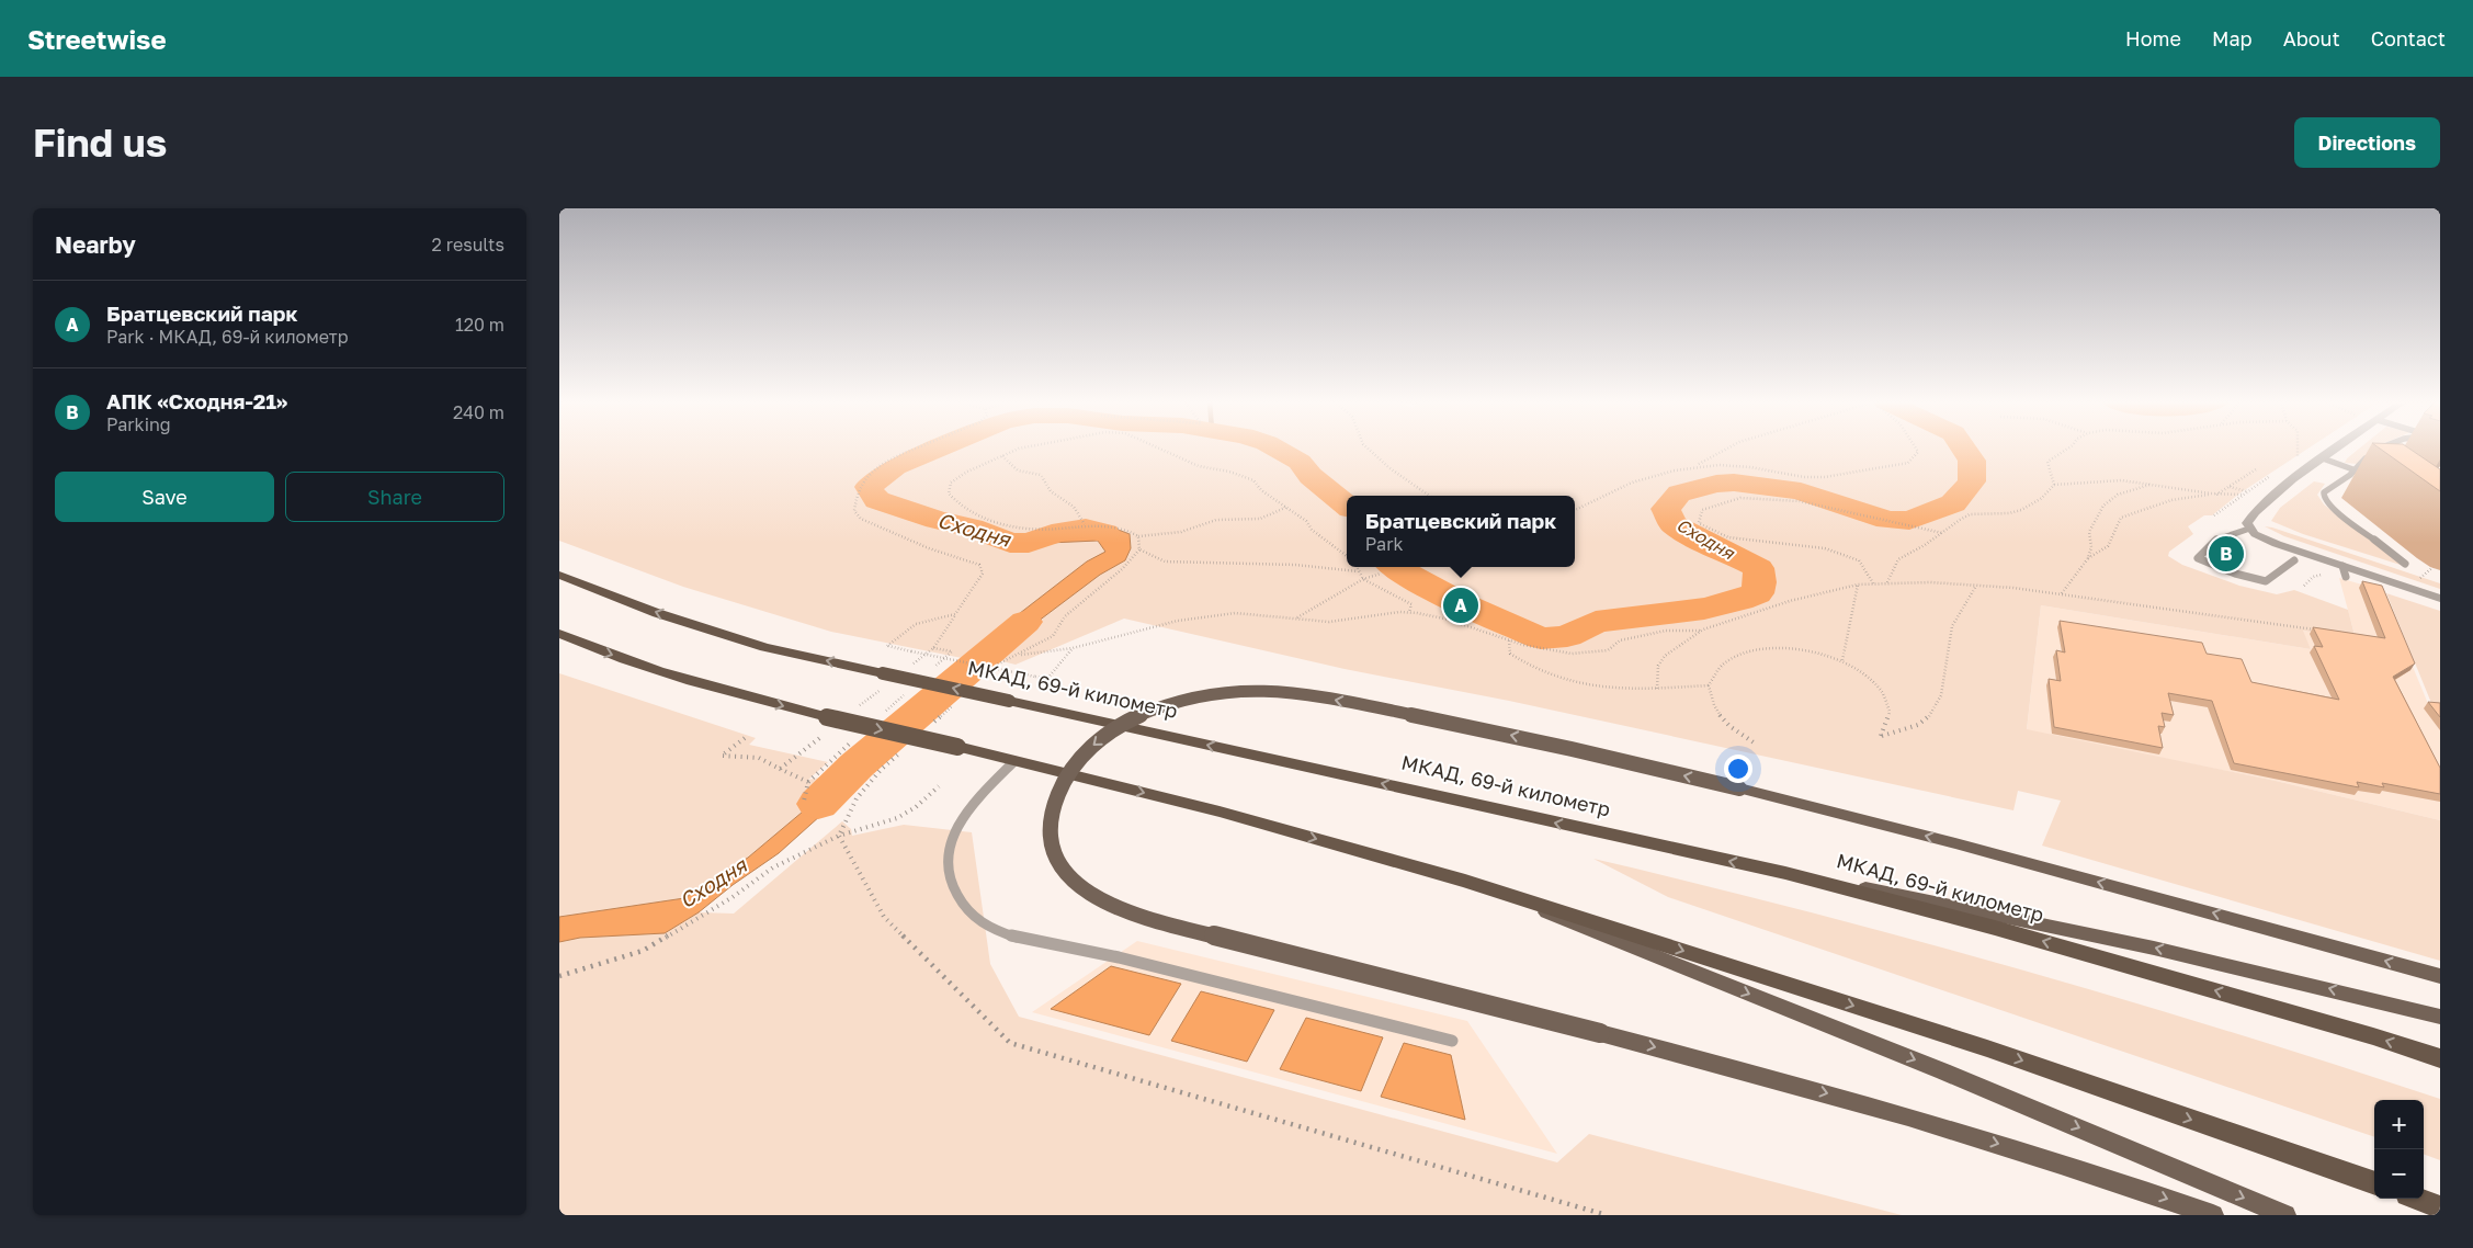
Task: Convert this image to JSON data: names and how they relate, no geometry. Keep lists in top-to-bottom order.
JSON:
{
  "streets": {
    "highway": ["МКАД, 69-й километр"]
  },
  "water": ["Сходня"],
  "page": {
    "header": "Streetwise",
    "nav": [
      "Home",
      "Map",
      "About",
      "Contact"
    ],
    "buttons": [
      "Directions",
      ["Save", "Share"]
    ],
    "title": "Find us",
    "heading": ["Nearby", "2 results"],
    "list": [
      {
        "mark": "A",
        "name": "Братцевский парк",
        "note": "Park · МКАД, 69-й километр",
        "value": "120 m"
      },
      {
        "mark": "B",
        "name": "АПК «Сходня-21»",
        "note": "Parking",
        "value": "240 m"
      }
    ],
    "popup": ["Братцевский парк", "Park"],
    "pins": ["B", "A"],
    "map_buttons": ["+", "−"]
  }
}
